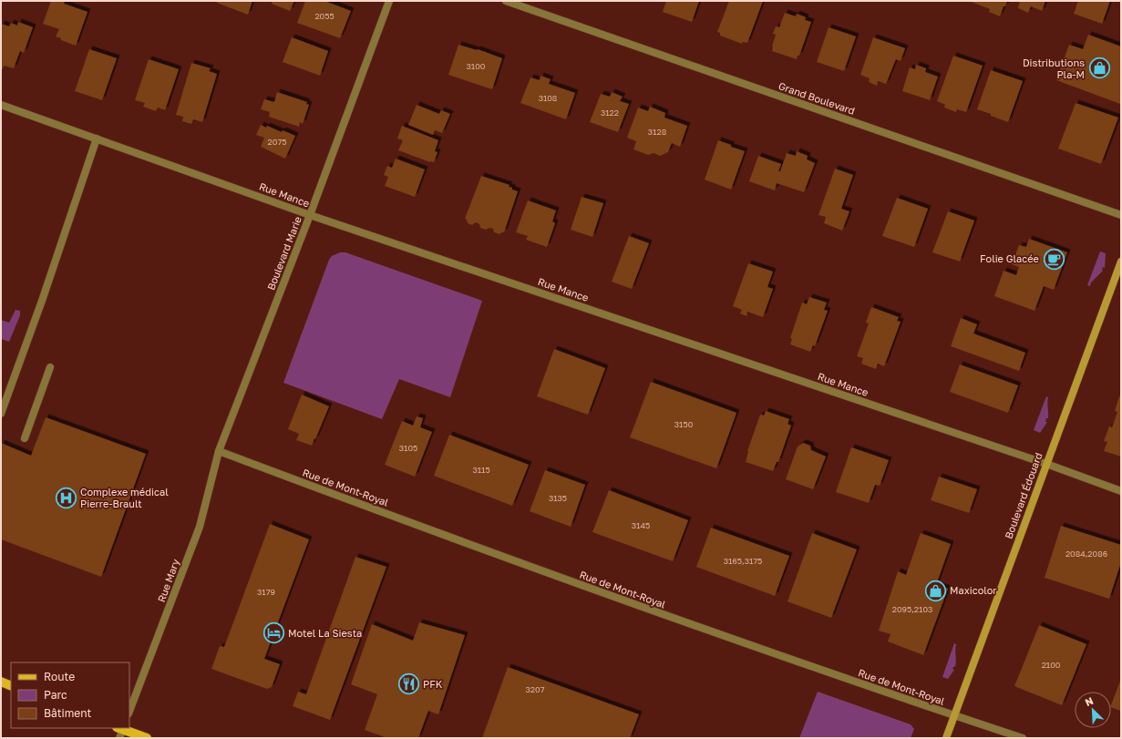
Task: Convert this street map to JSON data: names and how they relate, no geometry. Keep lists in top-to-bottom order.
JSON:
{
  "streets": {
    "street": [
      "Grand Boulevard",
      "Rue Mance",
      "Boulevard Marie",
      "Rue de Mont-Royal",
      "Boulevard Édouard",
      "Rue Mary"
    ]
  },
  "crossings": [
    ["Rue Mance", "Boulevard Marie"],
    ["Rue Mance", "Boulevard Édouard"],
    ["Boulevard Marie", "Rue de Mont-Royal"],
    ["Boulevard Marie", "Rue Mary"],
    ["Rue de Mont-Royal", "Boulevard Édouard"],
    ["Rue de Mont-Royal", "Rue Mary"]
  ],
  "places": {
    "shop": ["Distributions Pla-M", "Maxicolor"],
    "cafe": ["Folie Glacée"],
    "hospital": ["Complexe médical Pierre-Brault"],
    "hotel": ["Motel La Siesta"],
    "restaurant": ["PFK"]
  },
  "house_numbers": [
    "2055",
    "3100",
    "3108",
    "3122",
    "3128",
    "2075",
    "3150",
    "3105",
    "3115",
    "3135",
    "3145",
    "2084,2086",
    "3165,3175",
    "3179",
    "2095,2103",
    "2100",
    "3207"
  ],
  "legend": ["Route", "Parc", "Bâtiment"],
  "north": "top left"
}
